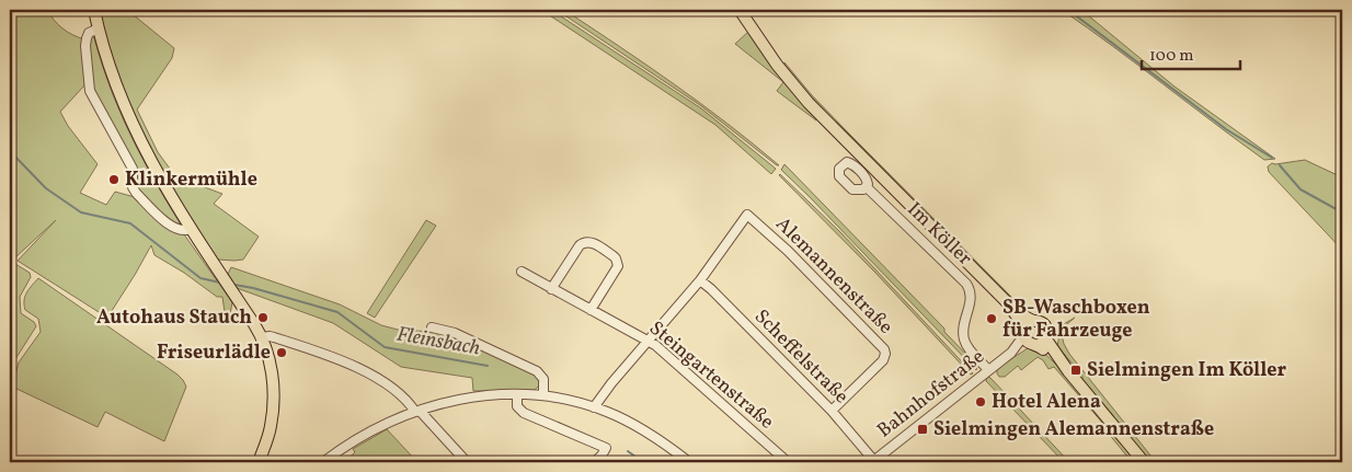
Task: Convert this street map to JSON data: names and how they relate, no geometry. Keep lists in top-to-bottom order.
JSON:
{
  "streets": {
    "street": [
      "Im Köller",
      "Alemannenstraße",
      "Scheffelstraße",
      "Steingartenstraße",
      "Bahnhofstraße"
    ]
  },
  "crossings": [
    ["Im Köller", "Bahnhofstraße"],
    ["Alemannenstraße", "Scheffelstraße"],
    ["Scheffelstraße", "Bahnhofstraße"]
  ],
  "water": ["Fleinsbach"],
  "places": {
    "other": [
      "Klinkermühle",
      "Autohaus Stauch",
      "SB-Waschboxen für Fahrzeuge",
      "Friseurlädle",
      "Hotel Alena"
    ],
    "transit": ["Sielmingen Im Köller", "Sielmingen Alemannenstraße"]
  },
  "scale_bar": "100 m"
}
